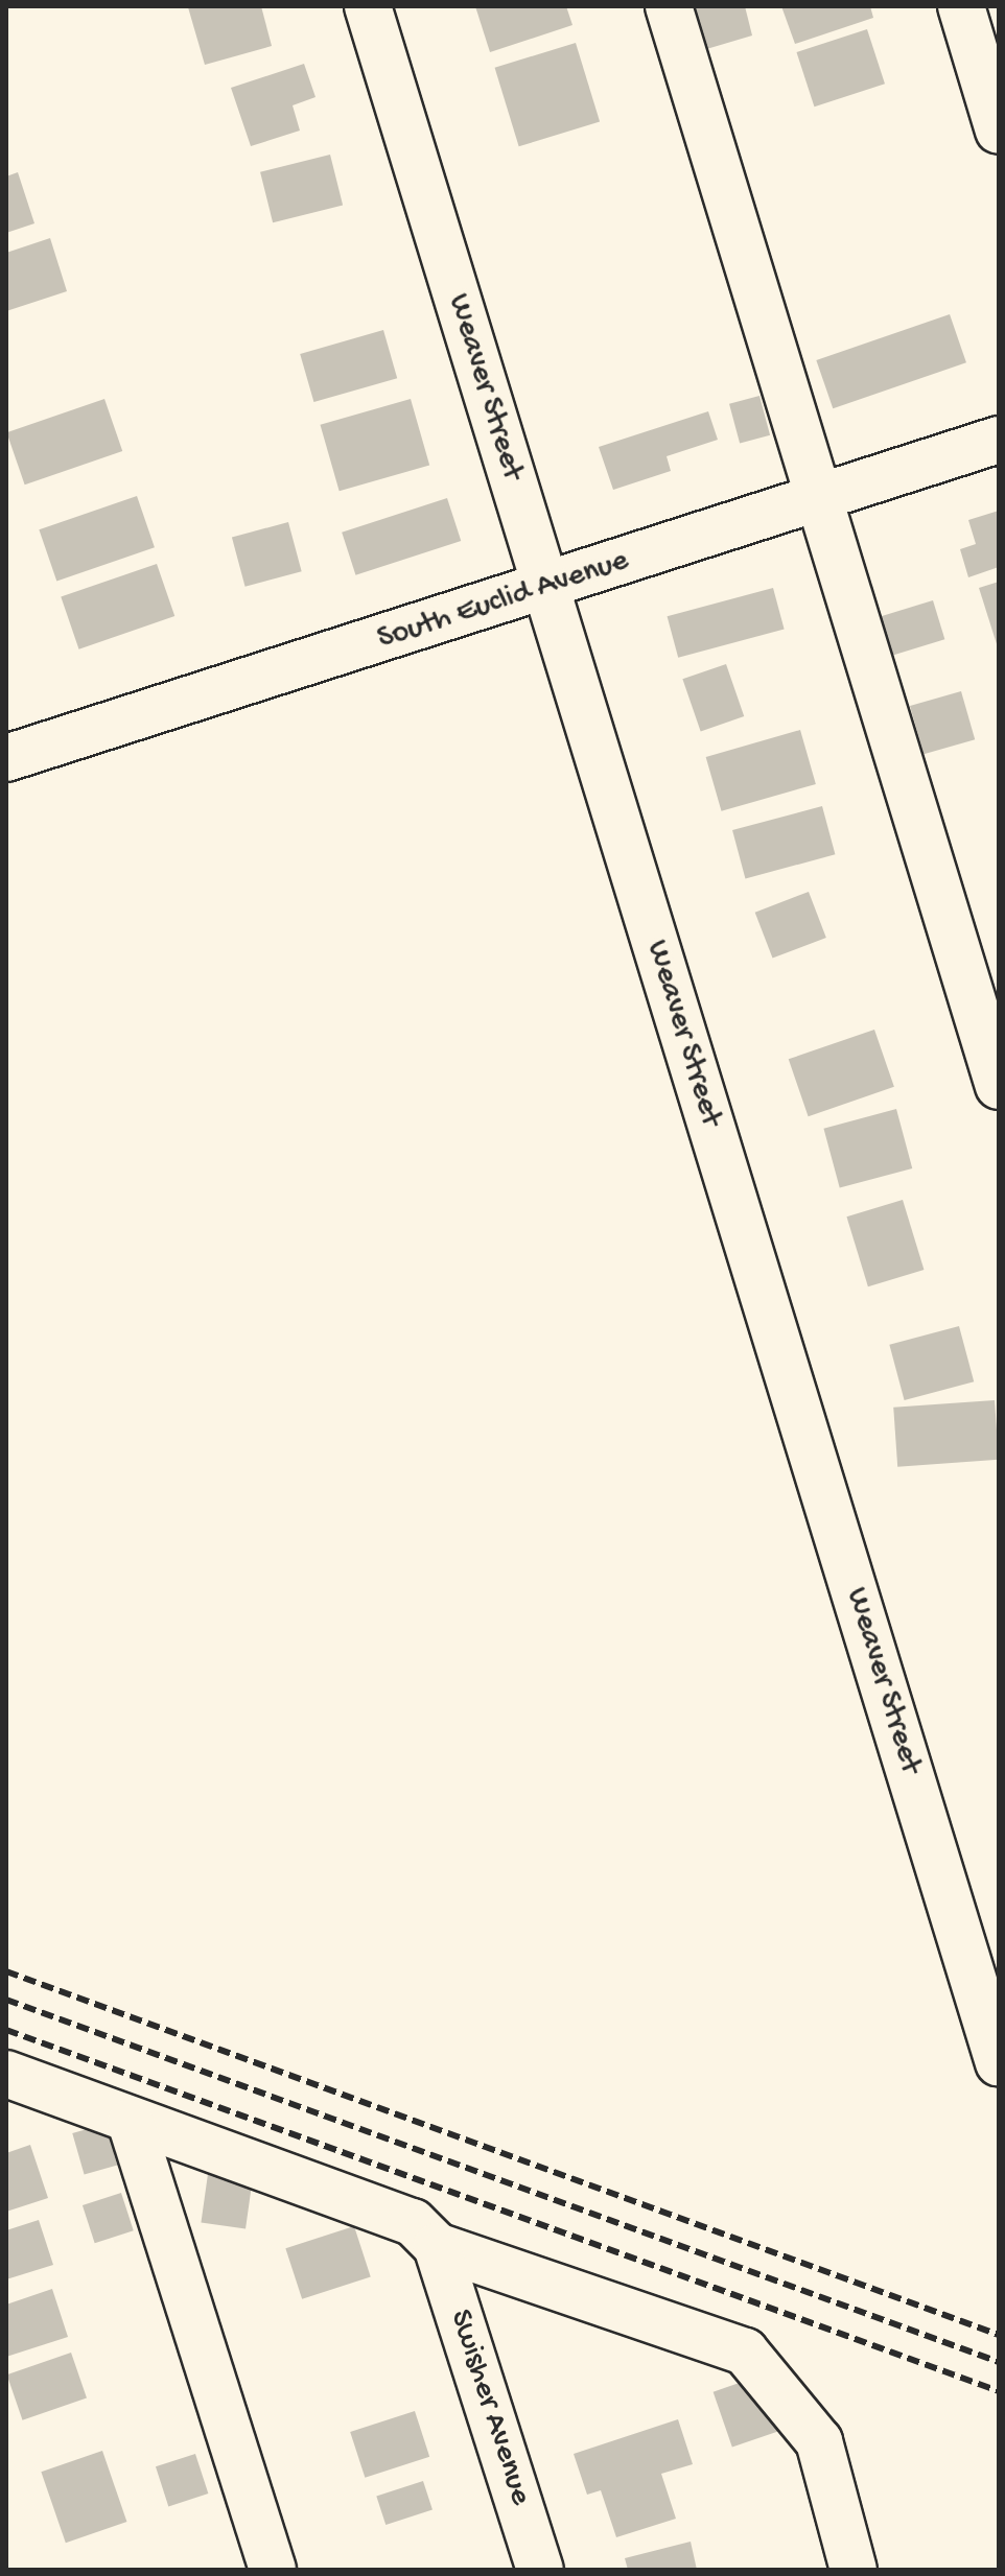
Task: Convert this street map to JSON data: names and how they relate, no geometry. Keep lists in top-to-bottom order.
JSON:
{
  "streets": {
    "street": ["Weaver Street", "South Euclid Avenue", "Swisher Avenue"]
  },
  "crossings": [
    ["Weaver Street", "South Euclid Avenue"]
  ]
}
